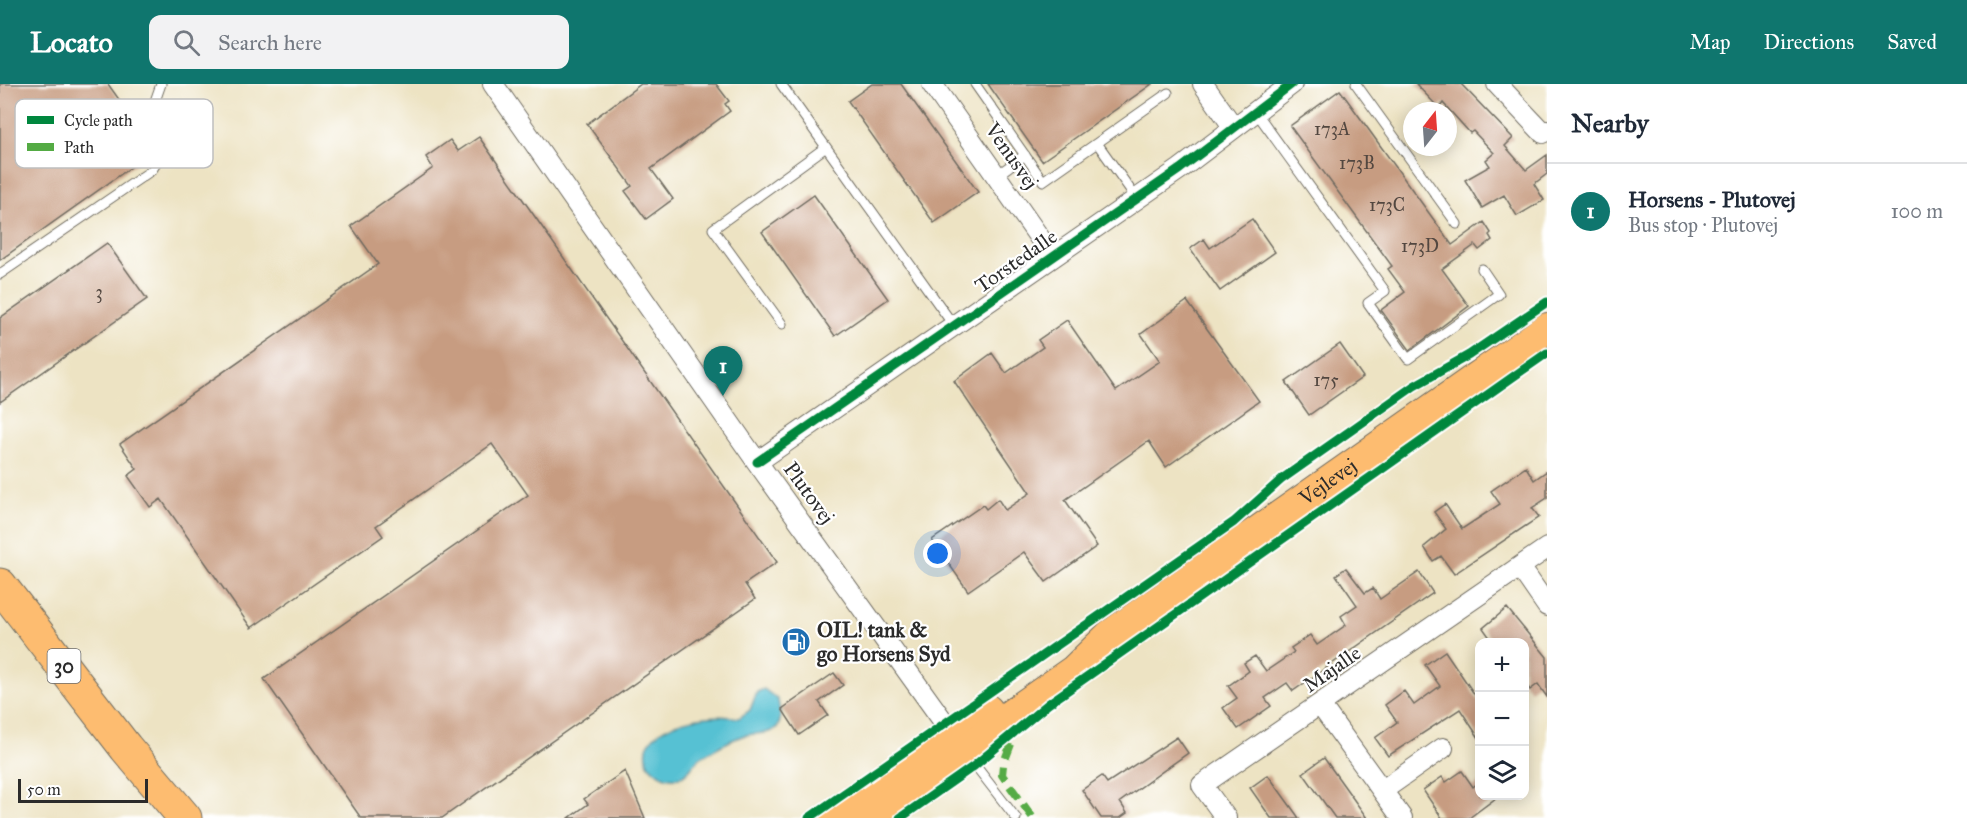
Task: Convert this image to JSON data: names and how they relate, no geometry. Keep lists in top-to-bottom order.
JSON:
{
  "streets": {
    "highway": ["30"],
    "main road": ["Vejlevej"],
    "street": [
      "Venusvej",
      "Torstedalle",
      "Plutovej",
      "Majalle"
    ]
  },
  "crossings": [
    ["Venusvej", "Torstedalle"],
    ["Torstedalle", "Plutovej"],
    ["Vejlevej", "Plutovej"]
  ],
  "places": {
    "fuel station": ["OIL! tank & go Horsens Syd"]
  },
  "house_numbers": [
    "173A",
    "173B",
    "173C",
    "173D",
    "3",
    "175"
  ],
  "legend": ["Cycle path", "Path"],
  "scale_bar": "50 m",
  "north": "top",
  "page": {
    "header": "Locato",
    "search": "Search here",
    "nav": ["Map", "Directions", "Saved"],
    "heading": "Nearby",
    "list": [
      {
        "mark": "1",
        "name": "Horsens - Plutovej",
        "note": "Bus stop · Plutovej",
        "value": "100 m"
      }
    ],
    "pins": "1",
    "map_buttons": ["+", "−"],
    "scale": "50 m"
  }
}
